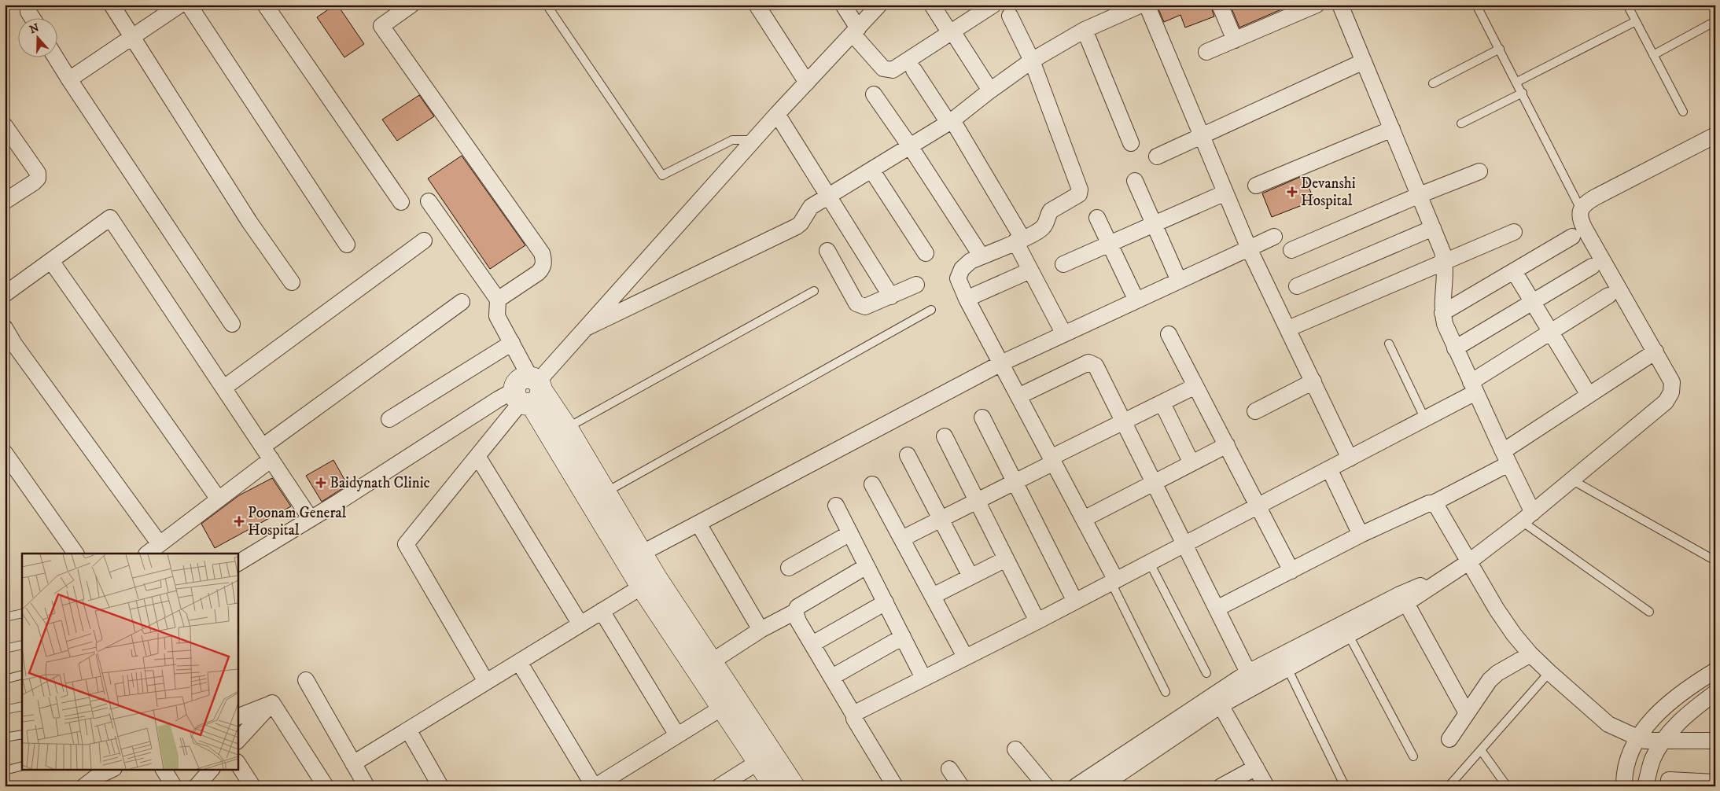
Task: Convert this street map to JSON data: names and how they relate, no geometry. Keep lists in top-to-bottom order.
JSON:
{
  "places": {
    "health": ["Devanshi Hospital", "Baidynath Clinic", "Poonam General Hospital"]
  },
  "north": "top"
}
